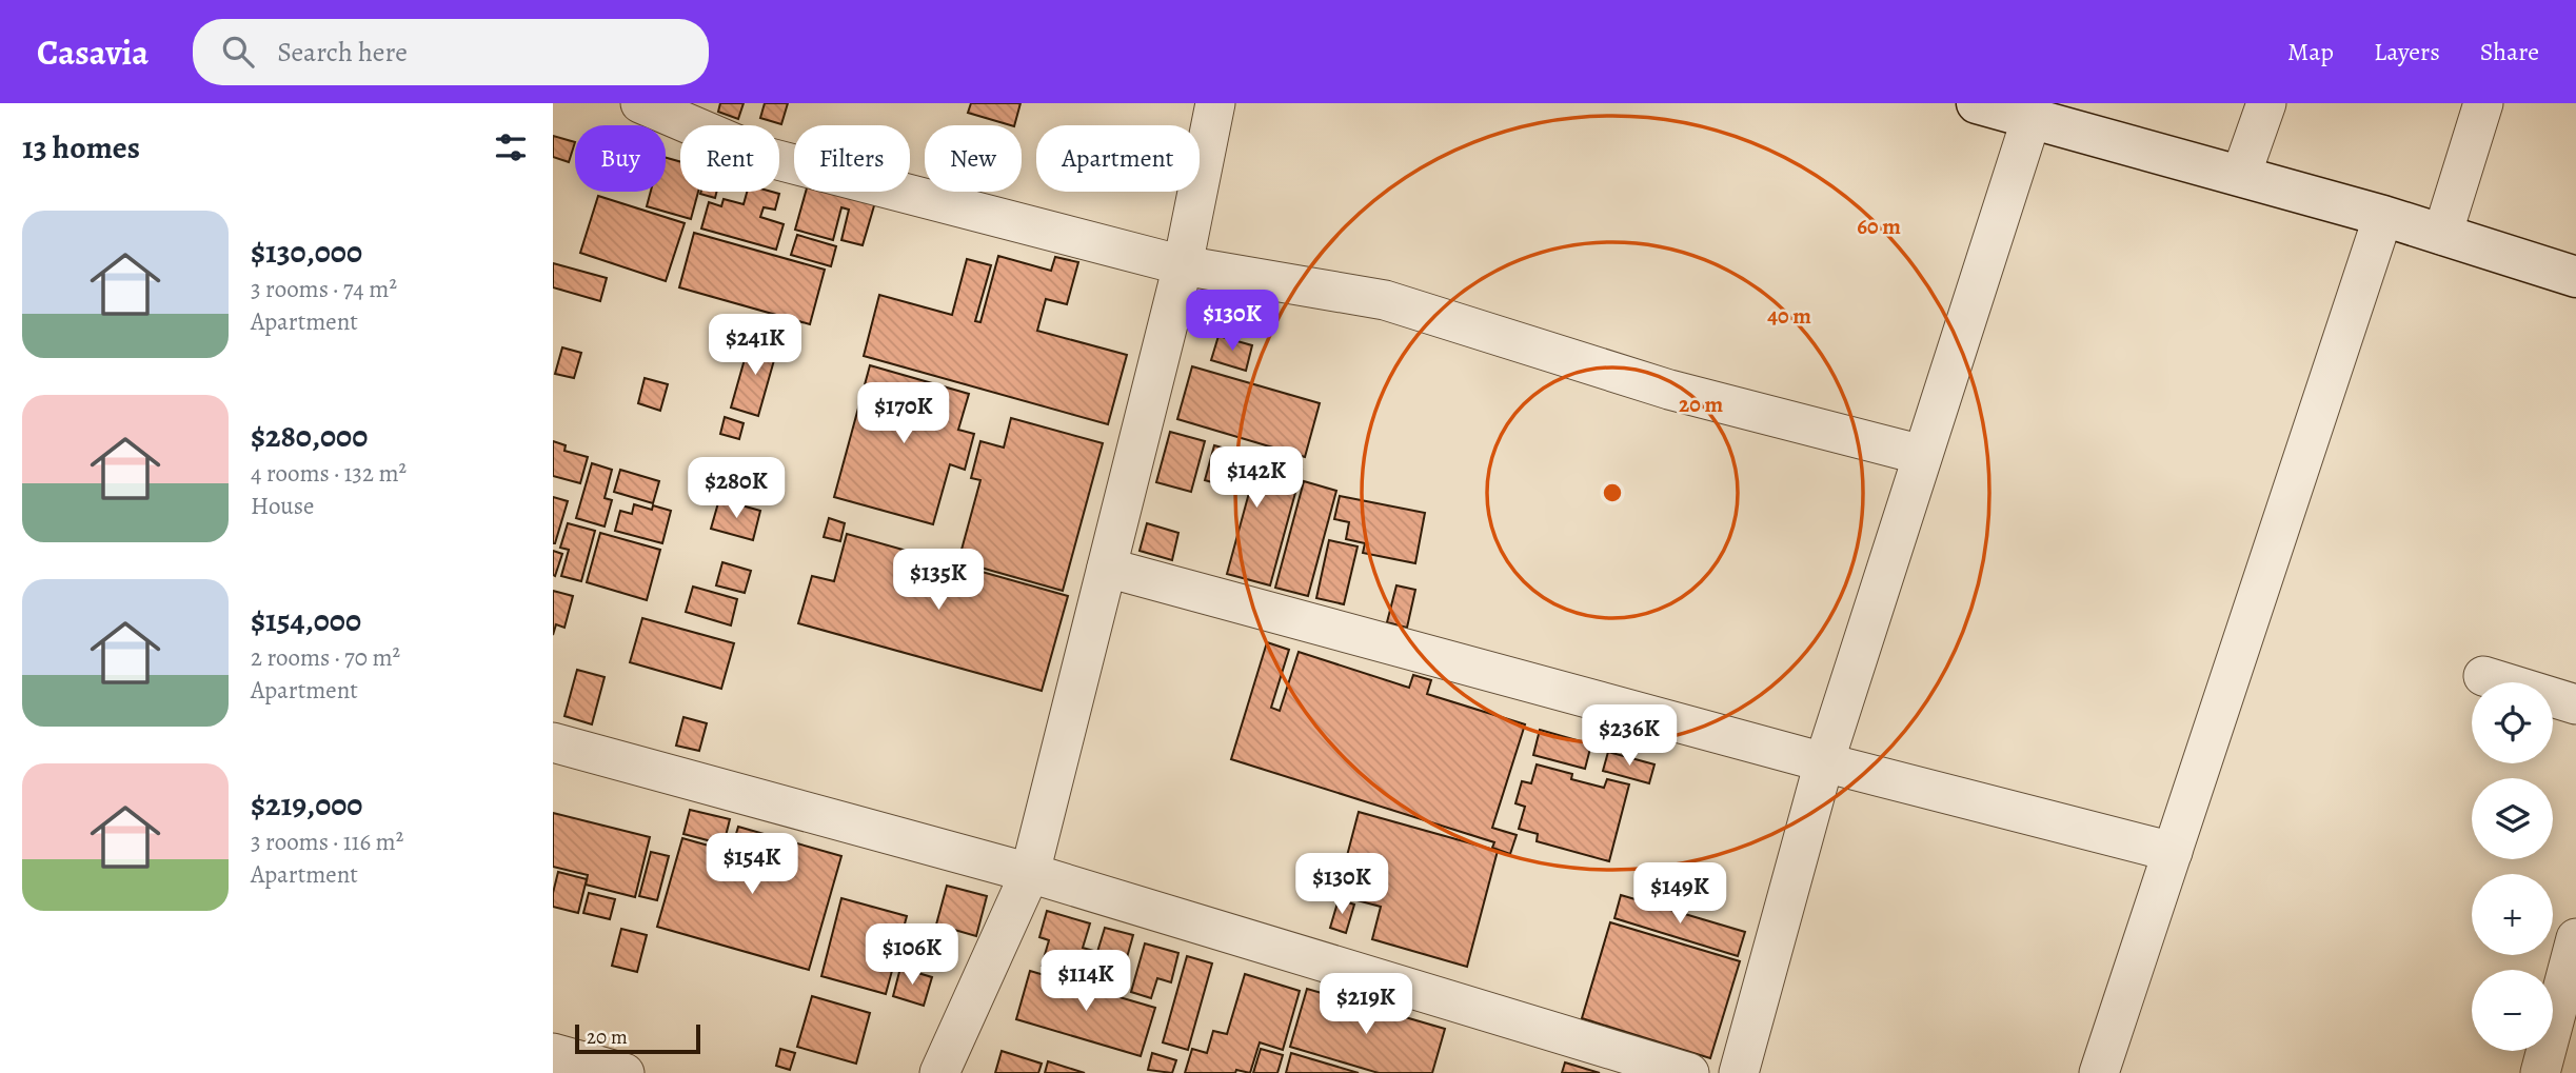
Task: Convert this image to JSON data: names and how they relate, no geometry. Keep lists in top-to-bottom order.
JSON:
{
  "scale_bar": "20 m",
  "page": {
    "header": "Casavia",
    "search": "Search here",
    "nav": ["Map", "Layers", "Share"],
    "heading": "13 homes",
    "chip": [
      "Buy",
      "Rent",
      "Filters",
      "New",
      "Apartment"
    ],
    "list": [
      {
        "name": "$130,000",
        "note": "3 rooms · 74 m² · Apartment"
      },
      {
        "name": "$280,000",
        "note": "4 rooms · 132 m² · House"
      },
      {
        "name": "$154,000",
        "note": "2 rooms · 70 m² · Apartment"
      },
      {
        "name": "$219,000",
        "note": "3 rooms · 116 m² · Apartment"
      }
    ],
    "price": [
      "$130K",
      "$241K",
      "$170K",
      "$142K",
      "$280K",
      "$135K",
      "$236K",
      "$154K",
      "$130K",
      "$149K",
      "$106K",
      "$114K",
      "$219K"
    ],
    "map_buttons": ["+", "−"],
    "scale": "20 m"
  },
  "rings": ["60 m", "40 m", "20 m"]
}
